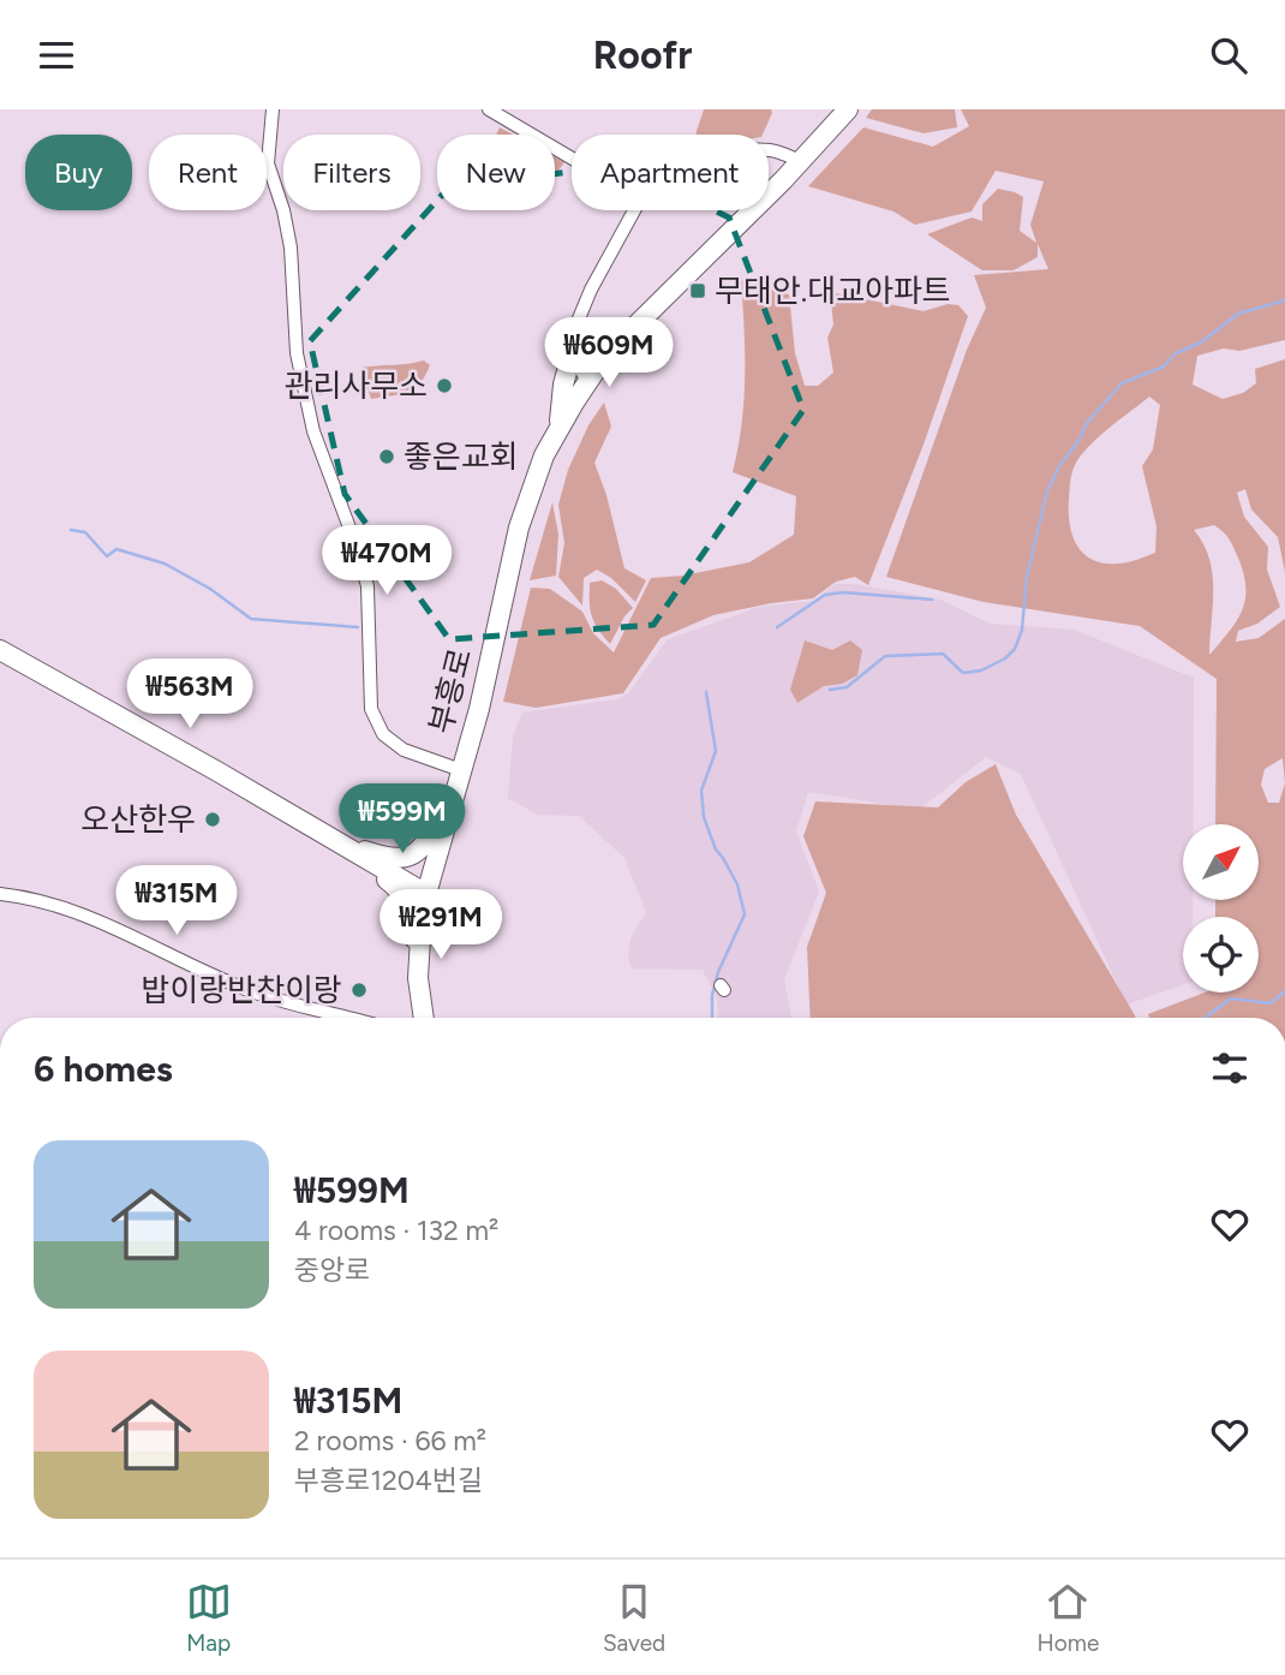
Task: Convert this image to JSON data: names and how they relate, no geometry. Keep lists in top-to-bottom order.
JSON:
{
  "streets": {
    "main road": ["부흥로"]
  },
  "places": {
    "transit": ["무태안.대교아파트"],
    "other": [
      "관리사무소",
      "좋은교회",
      "오산한우",
      "밥이랑반찬이랑"
    ]
  },
  "north": "top right",
  "page": {
    "header": "Roofr",
    "chip": [
      "Buy",
      "Rent",
      "Filters",
      "New",
      "Apartment"
    ],
    "price": [
      "₩609M",
      "₩470M",
      "₩563M",
      "₩599M",
      "₩315M",
      "₩291M"
    ],
    "heading": "6 homes",
    "list": [
      {
        "name": "₩599M",
        "note": "4 rooms · 132 m² · 중앙로"
      },
      {
        "name": "₩315M",
        "note": "2 rooms · 66 m² · 부흥로1204번길"
      }
    ],
    "tabs": ["Map", "Saved", "Home"]
  }
}
